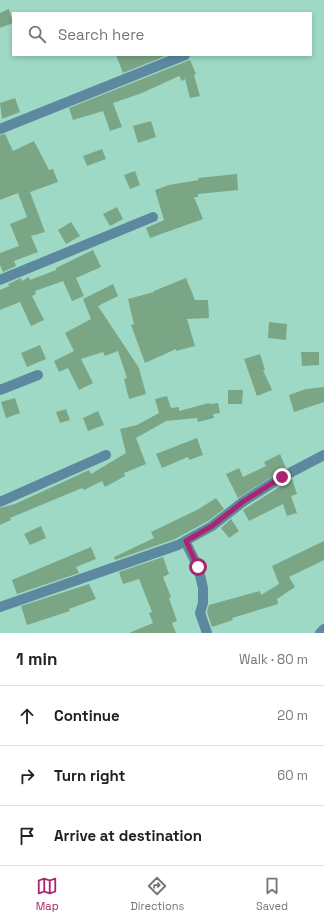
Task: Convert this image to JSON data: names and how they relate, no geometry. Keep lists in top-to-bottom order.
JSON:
{
  "page": {
    "search": "Search here",
    "heading": ["1 min", "Walk · 80 m"],
    "list": [
      ["Continue", "20 m"],
      ["Turn right", "60 m"],
      "Arrive at destination"
    ],
    "nav": ["Map", "Directions", "Saved"]
  }
}
